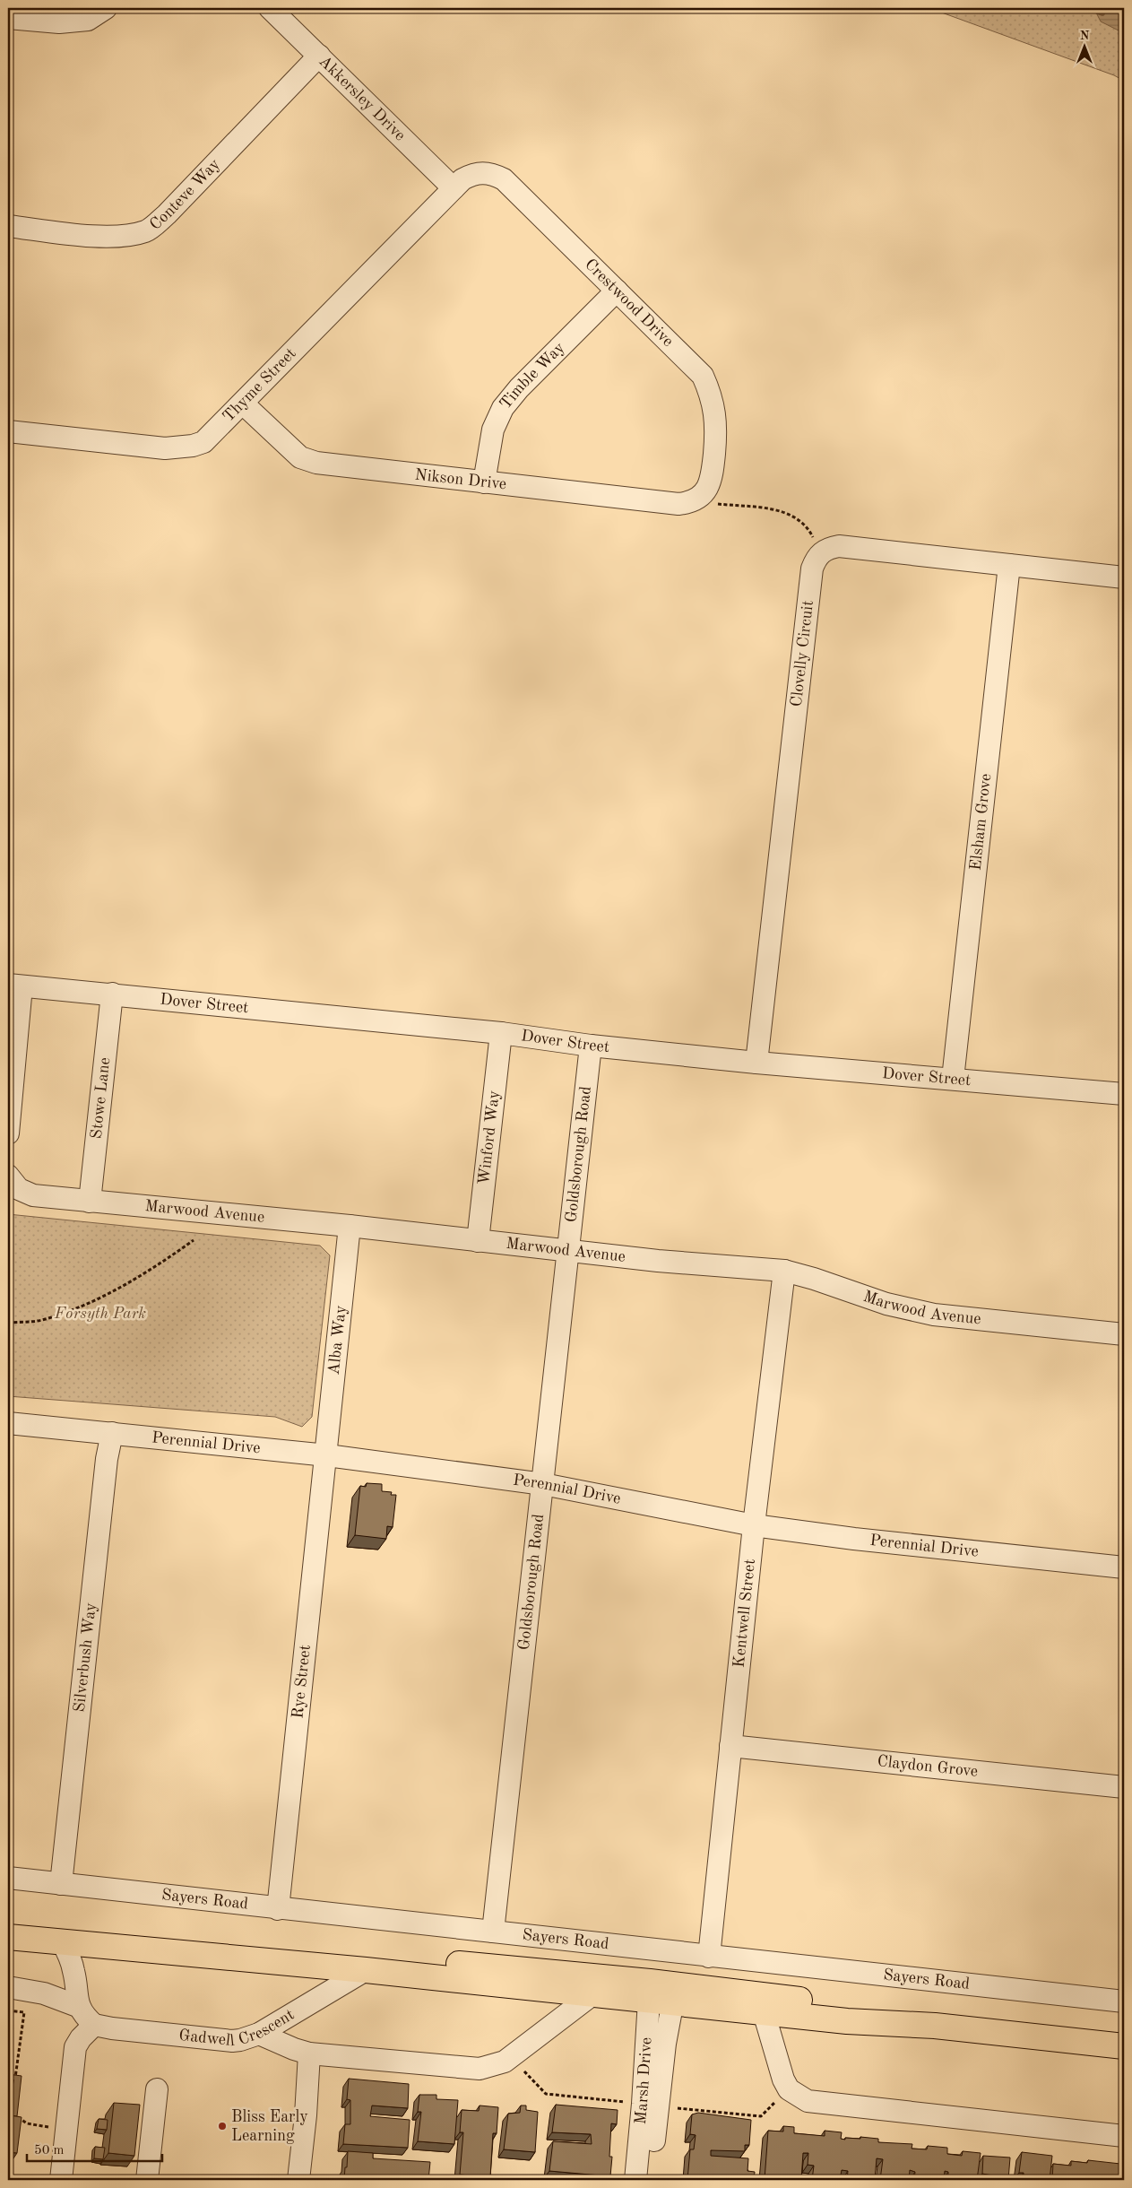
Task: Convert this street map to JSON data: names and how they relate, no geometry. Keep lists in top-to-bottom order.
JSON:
{
  "streets": {
    "main road": ["Sayers Road"],
    "street": [
      "Akkersley Drive",
      "Conteve Way",
      "Crestwood Drive",
      "Timble Way",
      "Thyme Street",
      "Nikson Drive",
      "Clovelly Circuit",
      "Elsham Grove",
      "Dover Street",
      "Stowe Lane",
      "Winford Way",
      "Goldsborough Road",
      "Marwood Avenue",
      "Alba Way",
      "Perennial Drive",
      "Kentwell Street",
      "Silverbush Way",
      "Rye Street",
      "Claydon Grove",
      "Gadwell Crescent",
      "Marsh Drive"
    ]
  },
  "crossings": [
    ["Akkersley Drive", "Conteve Way"],
    ["Akkersley Drive", "Crestwood Drive"],
    ["Akkersley Drive", "Thyme Street"],
    ["Crestwood Drive", "Timble Way"],
    ["Crestwood Drive", "Thyme Street"],
    ["Crestwood Drive", "Nikson Drive"],
    ["Timble Way", "Nikson Drive"],
    ["Thyme Street", "Nikson Drive"],
    ["Clovelly Circuit", "Dover Street"],
    ["Elsham Grove", "Dover Street"],
    ["Dover Street", "Stowe Lane"],
    ["Dover Street", "Winford Way"],
    ["Dover Street", "Goldsborough Road"],
    ["Stowe Lane", "Marwood Avenue"],
    ["Winford Way", "Marwood Avenue"],
    ["Goldsborough Road", "Marwood Avenue"],
    ["Goldsborough Road", "Perennial Drive"],
    ["Goldsborough Road", "Sayers Road"],
    ["Marwood Avenue", "Alba Way"],
    ["Marwood Avenue", "Kentwell Street"],
    ["Alba Way", "Perennial Drive"],
    ["Alba Way", "Rye Street"],
    ["Perennial Drive", "Kentwell Street"],
    ["Perennial Drive", "Silverbush Way"],
    ["Perennial Drive", "Rye Street"],
    ["Kentwell Street", "Claydon Grove"],
    ["Kentwell Street", "Sayers Road"],
    ["Silverbush Way", "Sayers Road"],
    ["Rye Street", "Sayers Road"],
    ["Sayers Road", "Gadwell Crescent"],
    ["Sayers Road", "Marsh Drive"]
  ],
  "parks": ["Forsyth Park"],
  "places": ["Bliss Early Learning"],
  "scale_bar": "50 m",
  "north": "top"
}
